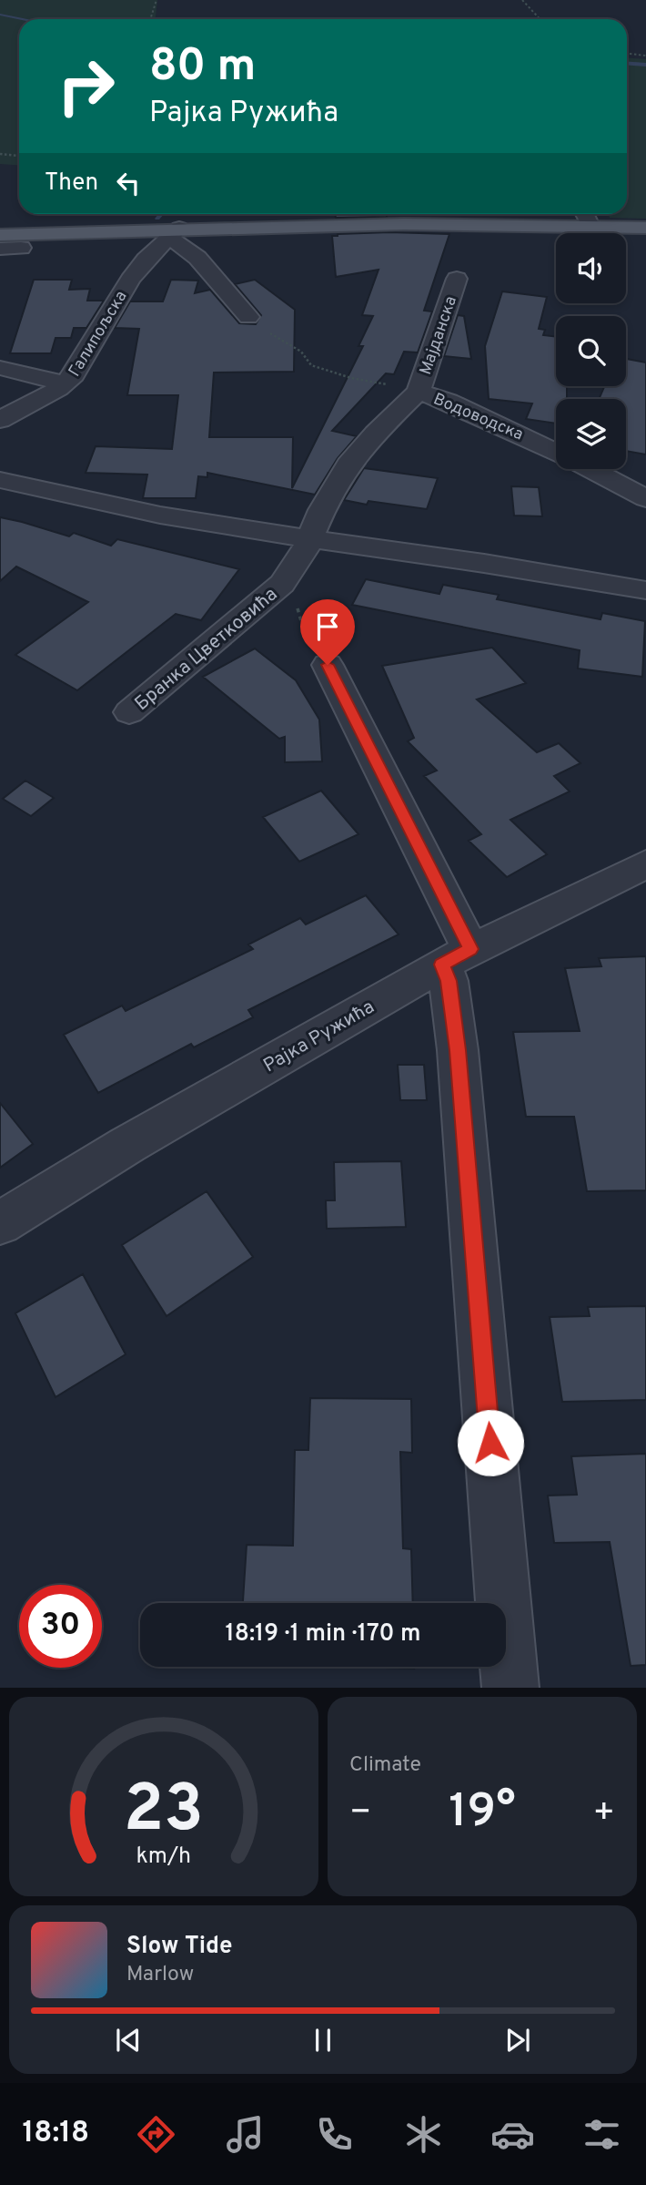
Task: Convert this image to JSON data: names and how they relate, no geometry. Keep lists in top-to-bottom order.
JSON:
{
  "streets": {
    "street": [
      "Галипољска",
      "Мајданска",
      "Водоводска",
      "Бранка Цветковића",
      "Рајка Ружића"
    ]
  },
  "crossings": [
    ["Мајданска", "Водоводска"],
    ["Водоводска", "Бранка Цветковића"]
  ],
  "page": {
    "turn": ["80 m", "Рајка Ружића"],
    "then": "Then",
    "limit": "30",
    "trip": "18:19 · 1 min · 170 m",
    "tile": "Climate",
    "heat": ["−", "19°", "+"],
    "song": ["Slow Tide", "Marlow"],
    "tabs": "18:18",
    "gauge": ["23", "km/h"]
  }
}
